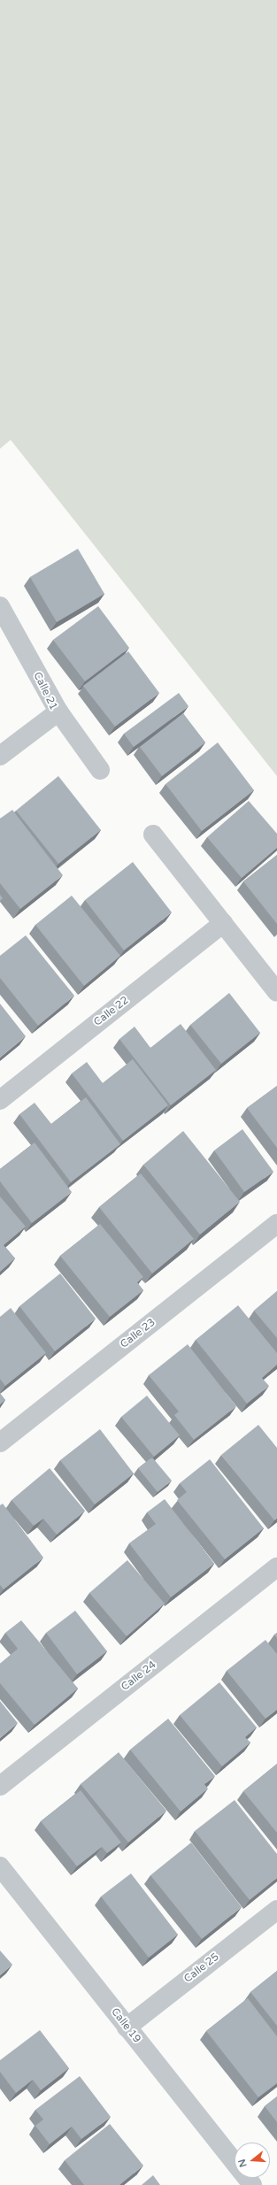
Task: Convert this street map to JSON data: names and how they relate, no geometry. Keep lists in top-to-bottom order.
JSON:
{
  "streets": {
    "street": [
      "Calle 21",
      "Calle 22",
      "Calle 23",
      "Calle 24",
      "Calle 25",
      "Calle 19"
    ]
  },
  "crossings": [
    ["Calle 25", "Calle 19"]
  ],
  "north": "left"
}
